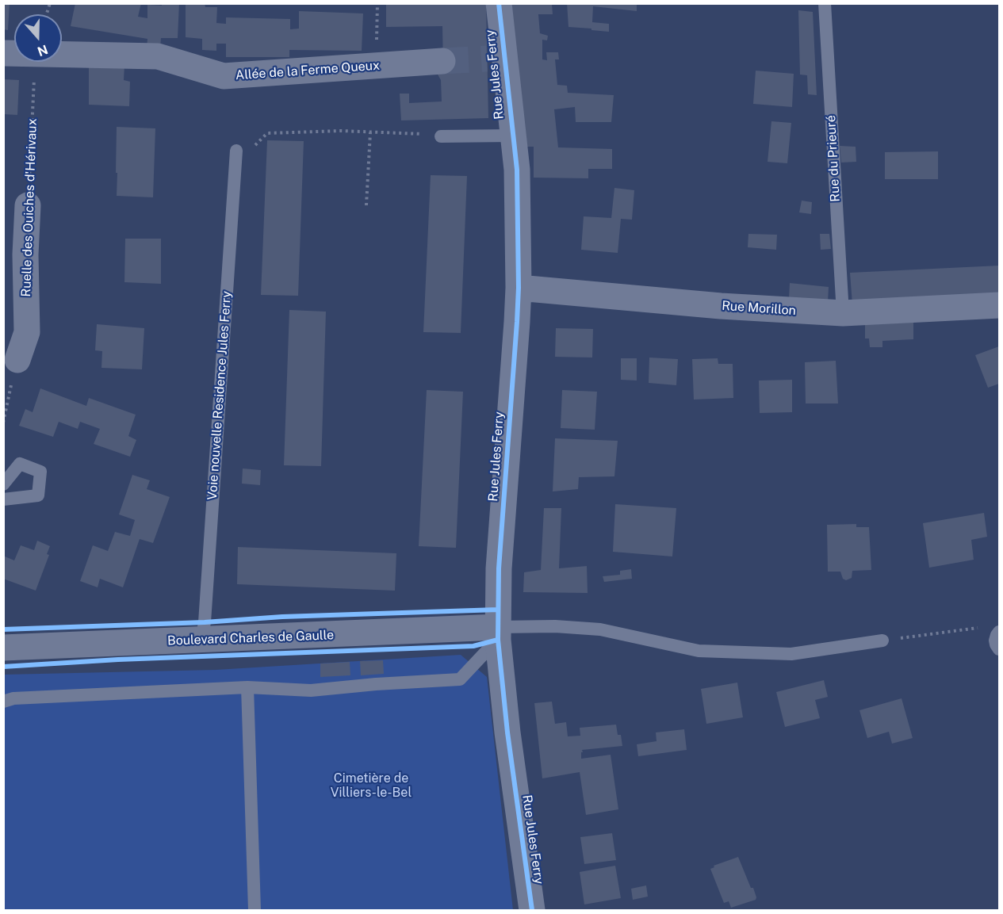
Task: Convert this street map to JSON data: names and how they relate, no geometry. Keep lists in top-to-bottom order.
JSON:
{
  "streets": {
    "street": [
      "Allée de la Ferme Queux",
      "Rue Jules Ferry",
      "Ruelle des Ouiches d'Hérivaux",
      "Rue Morillon",
      "Boulevard Charles de Gaulle"
    ],
    "lane": ["Rue du Prieuré", "Voie nouvelle Residence Jules Ferry"]
  },
  "crossings": [
    ["Rue Jules Ferry", "Rue Morillon"],
    ["Rue Jules Ferry", "Boulevard Charles de Gaulle"],
    ["Rue du Prieuré", "Rue Morillon"],
    ["Voie nouvelle Residence Jules Ferry", "Boulevard Charles de Gaulle"]
  ],
  "parks": ["Cimetière de Villiers-le-Bel"],
  "north": "bottom"
}
